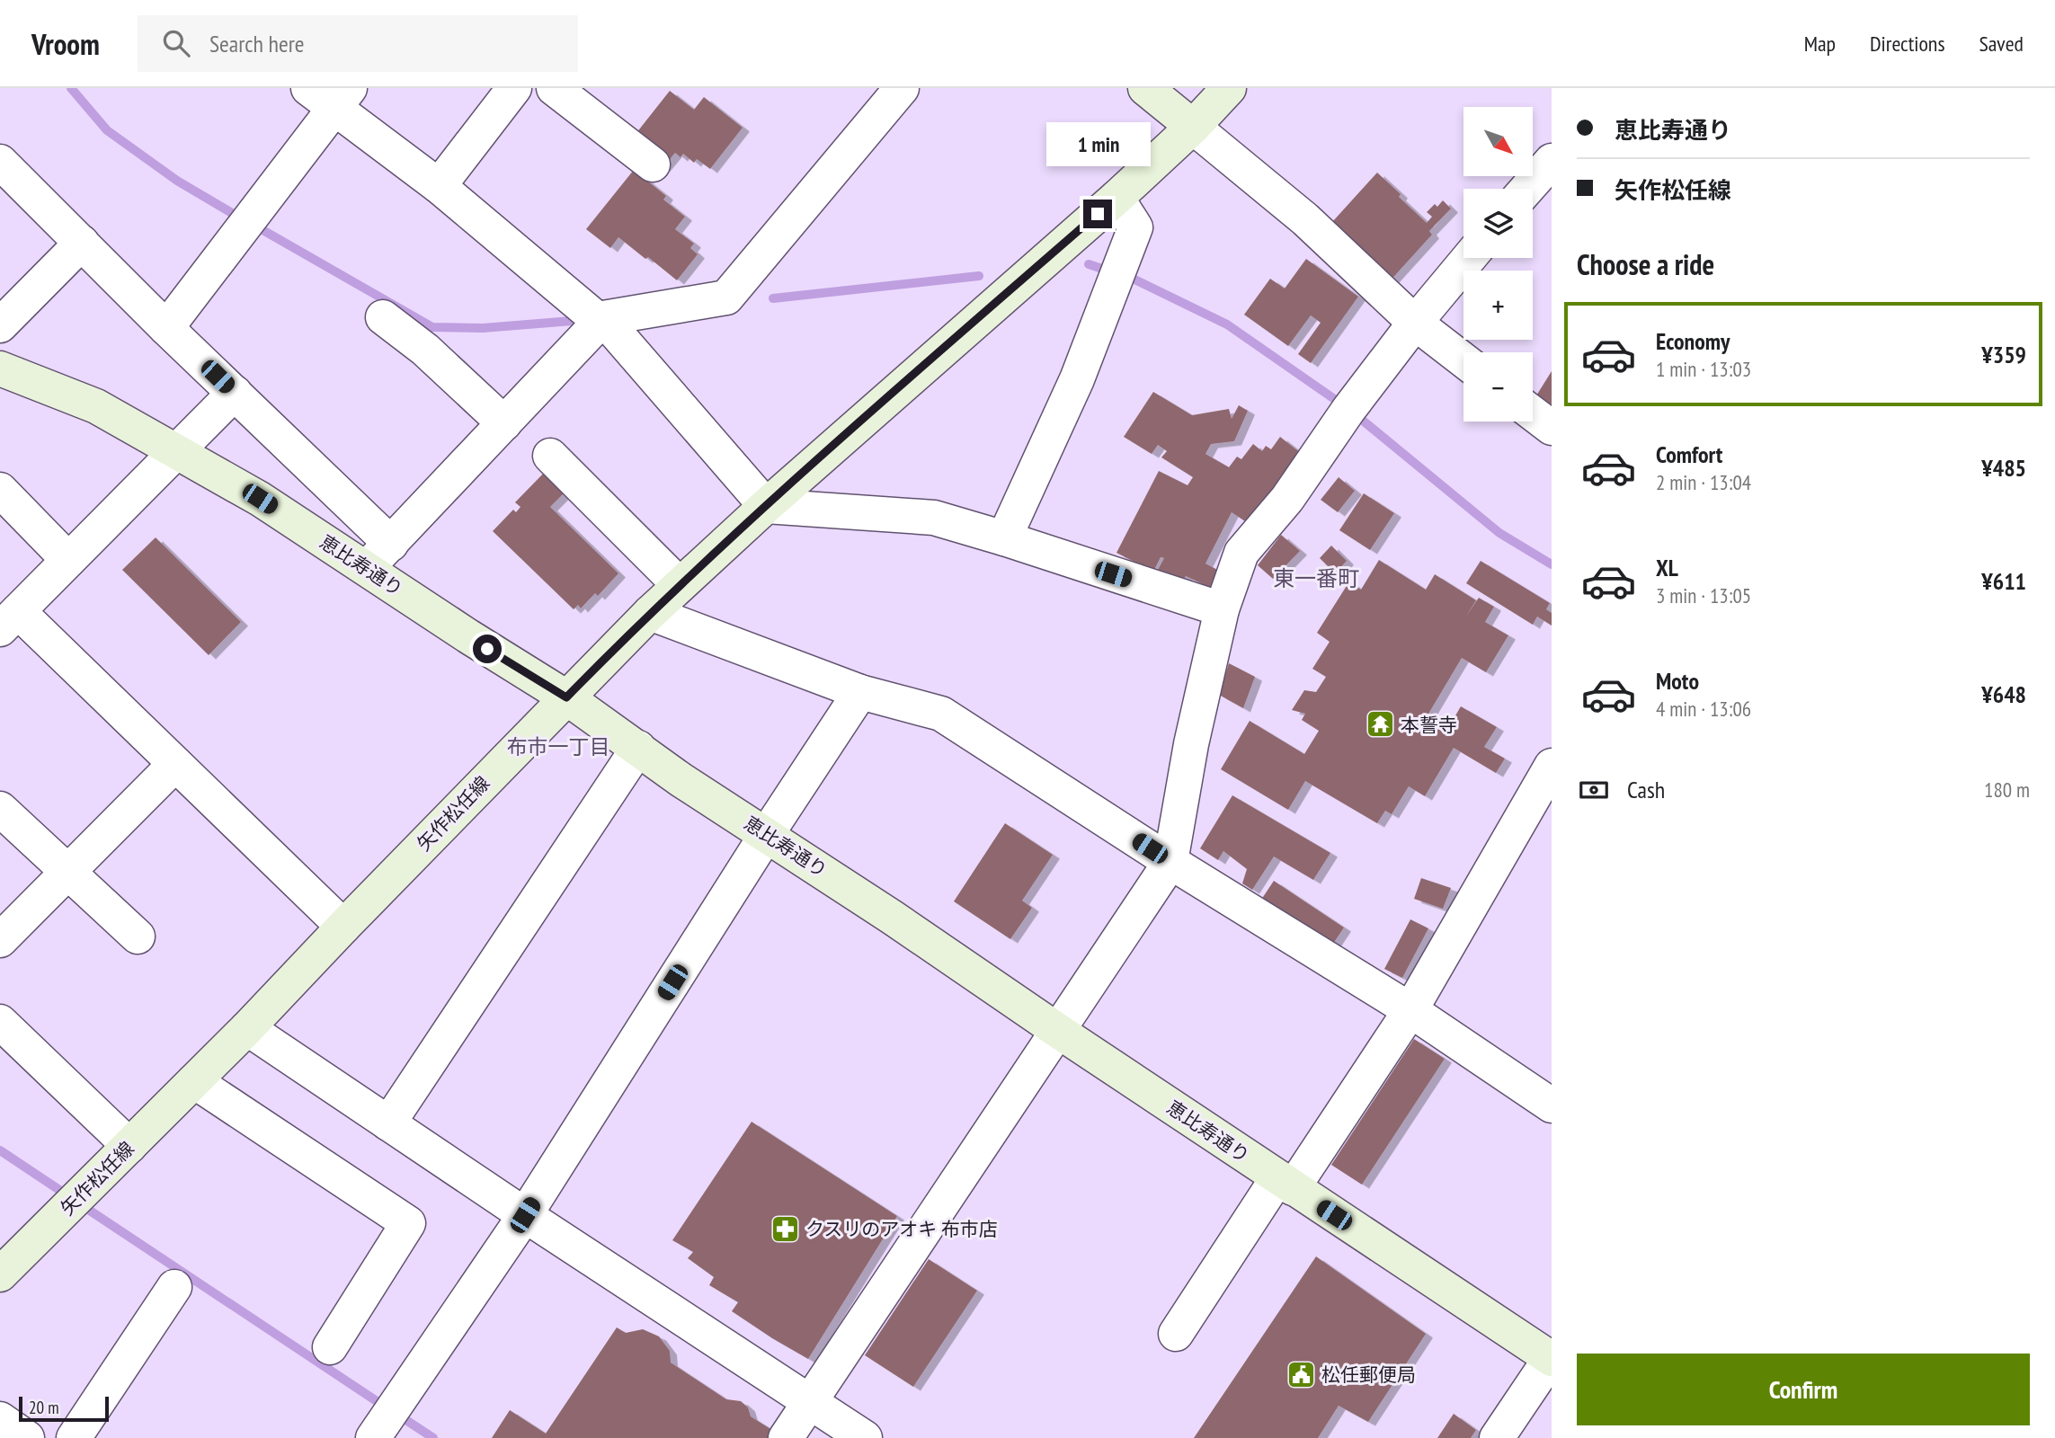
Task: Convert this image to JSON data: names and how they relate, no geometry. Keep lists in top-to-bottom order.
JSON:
{
  "streets": {
    "street": ["恵比寿通り", "矢作松任線"]
  },
  "crossings": [
    ["恵比寿通り", "矢作松任線"]
  ],
  "districts": ["東一番町", "布市一丁目"],
  "places": {
    "temple": ["本誓寺"],
    "pharmacy": ["クスリのアオキ 布市店"],
    "public building": ["松任郵便局"]
  },
  "scale_bar": "20 m",
  "north": "bottom right",
  "page": {
    "header": "Vroom",
    "search": "Search here",
    "nav": ["Map", "Directions", "Saved"],
    "banner": ["恵比寿通り", "矢作松任線"],
    "map_buttons": ["+", "−"],
    "bubble": "1 min",
    "heading": "Choose a ride",
    "list": [
      {
        "name": "Economy",
        "note": "1 min · 13:03",
        "value": "¥359"
      },
      {
        "name": "Comfort",
        "note": "2 min · 13:04",
        "value": "¥485"
      },
      {
        "name": "XL",
        "note": "3 min · 13:05",
        "value": "¥611"
      },
      {
        "name": "Moto",
        "note": "4 min · 13:06",
        "value": "¥648"
      }
    ],
    "pay": ["Cash", "180 m"],
    "buttons": "Confirm",
    "scale": "20 m"
  }
}
